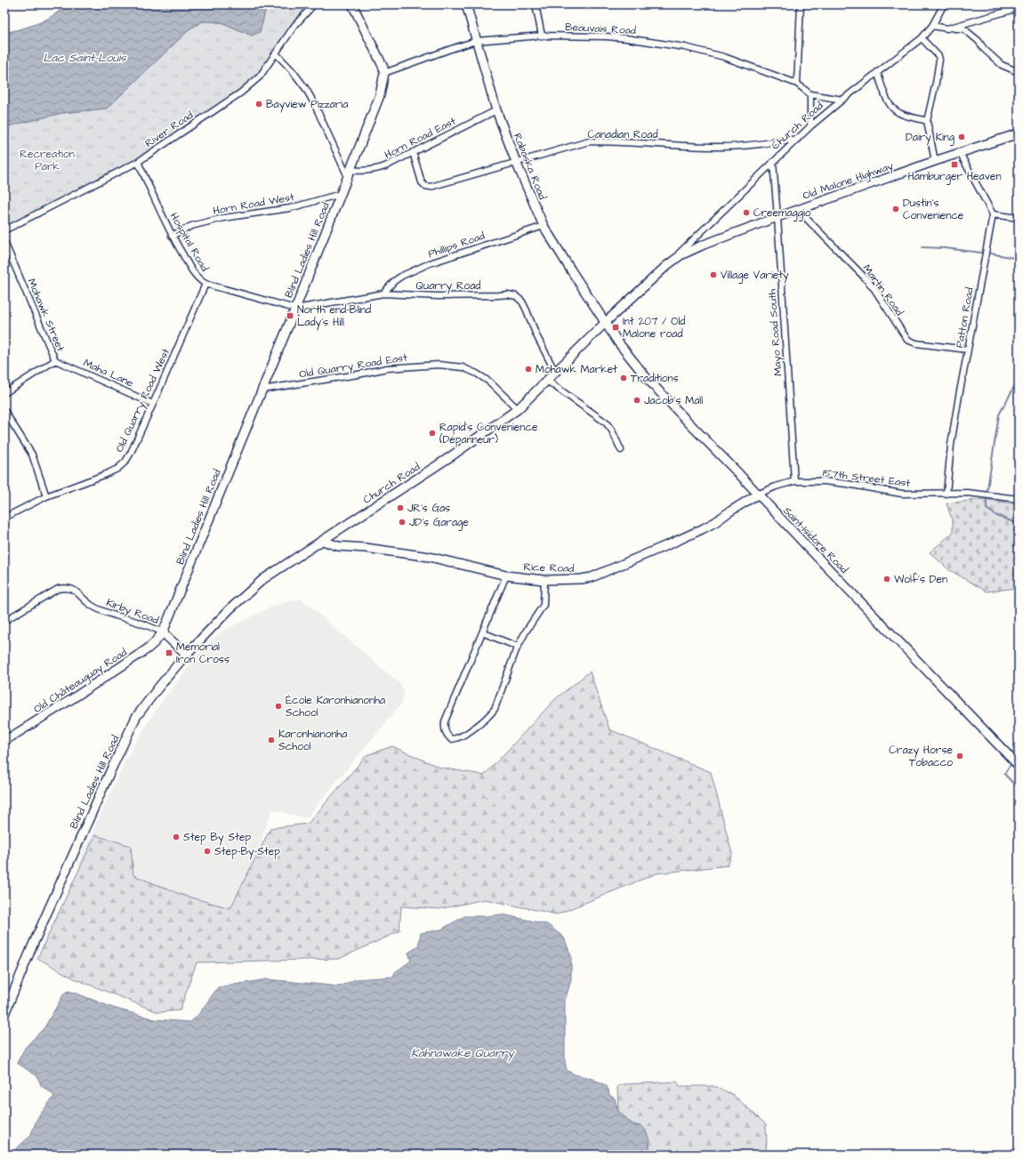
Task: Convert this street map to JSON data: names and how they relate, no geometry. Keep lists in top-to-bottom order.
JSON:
{
  "streets": {
    "street": [
      "Beauvais Road",
      "Church Road",
      "River Road",
      "Canadian Road",
      "Horn Road East",
      "Rabaska Road",
      "Old Malone Highway",
      "Horn Road West",
      "Hospital Road",
      "Phillips Road",
      "Blind Ladies Hill Road",
      "Quarry Road",
      "Martin Road",
      "Mohawk Street",
      "Patton Road",
      "Mayo Road South",
      "Old Quarry Road East",
      "Maha Lane",
      "Old Quarry Road West",
      "157th Street East",
      "Saint-Isidore Road",
      "Rice Road",
      "Kirby Road",
      "Old Châteauguay Road"
    ]
  },
  "crossings": [
    ["Beauvais Road", "Church Road"],
    ["Beauvais Road", "Rabaska Road"],
    ["Beauvais Road", "Blind Ladies Hill Road"],
    ["Church Road", "Canadian Road"],
    ["Church Road", "Rabaska Road"],
    ["Church Road", "Old Malone Highway"],
    ["Church Road", "Blind Ladies Hill Road"],
    ["Church Road", "Quarry Road"],
    ["Church Road", "Mayo Road South"],
    ["Church Road", "Old Quarry Road East"],
    ["Church Road", "Saint-Isidore Road"],
    ["Church Road", "Rice Road"],
    ["River Road", "Hospital Road"],
    ["Canadian Road", "Horn Road East"],
    ["Canadian Road", "Rabaska Road"],
    ["Horn Road East", "Rabaska Road"],
    ["Horn Road East", "Blind Ladies Hill Road"],
    ["Rabaska Road", "Old Malone Highway"],
    ["Rabaska Road", "Phillips Road"],
    ["Rabaska Road", "Saint-Isidore Road"],
    ["Old Malone Highway", "Martin Road"],
    ["Old Malone Highway", "Mayo Road South"],
    ["Old Malone Highway", "Saint-Isidore Road"],
    ["Horn Road West", "Hospital Road"],
    ["Horn Road West", "Blind Ladies Hill Road"],
    ["Hospital Road", "Blind Ladies Hill Road"],
    ["Hospital Road", "Quarry Road"],
    ["Hospital Road", "Old Quarry Road West"],
    ["Phillips Road", "Quarry Road"],
    ["Blind Ladies Hill Road", "Quarry Road"],
    ["Blind Ladies Hill Road", "Old Quarry Road East"],
    ["Blind Ladies Hill Road", "Kirby Road"],
    ["Blind Ladies Hill Road", "Old Châteauguay Road"],
    ["Martin Road", "Patton Road"],
    ["Mohawk Street", "Maha Lane"],
    ["Patton Road", "157th Street East"],
    ["Mayo Road South", "157th Street East"],
    ["Maha Lane", "Old Quarry Road West"],
    ["157th Street East", "Saint-Isidore Road"],
    ["157th Street East", "Rice Road"],
    ["Saint-Isidore Road", "Rice Road"],
    ["Kirby Road", "Old Châteauguay Road"]
  ],
  "water": ["Lac Saint-Louis", "Kahnawake Quarry"],
  "parks": ["Recreation Park"],
  "places": {
    "other": [
      "Bayview Pizzaria",
      "Dairy King",
      "Dustin's Convenience",
      "Creemaggio",
      "Village Variety",
      "Mohawk Market",
      "Traditions",
      "Jacob's Mall",
      "Rapid's Convenience (Dépanneur)",
      "JR's Gas",
      "JD's Garage",
      "Wolf's Den",
      "École Karonhianonha School",
      "Karonhianonha School",
      "Crazy Horse Tobacco",
      "Step By Step",
      "Step-By-Step"
    ],
    "transit": [
      "Hamburger Heaven",
      "North end-Blind Lady's Hill",
      "Int 207 / Old Malone road",
      "Memorial Iron Cross"
    ]
  }
}
